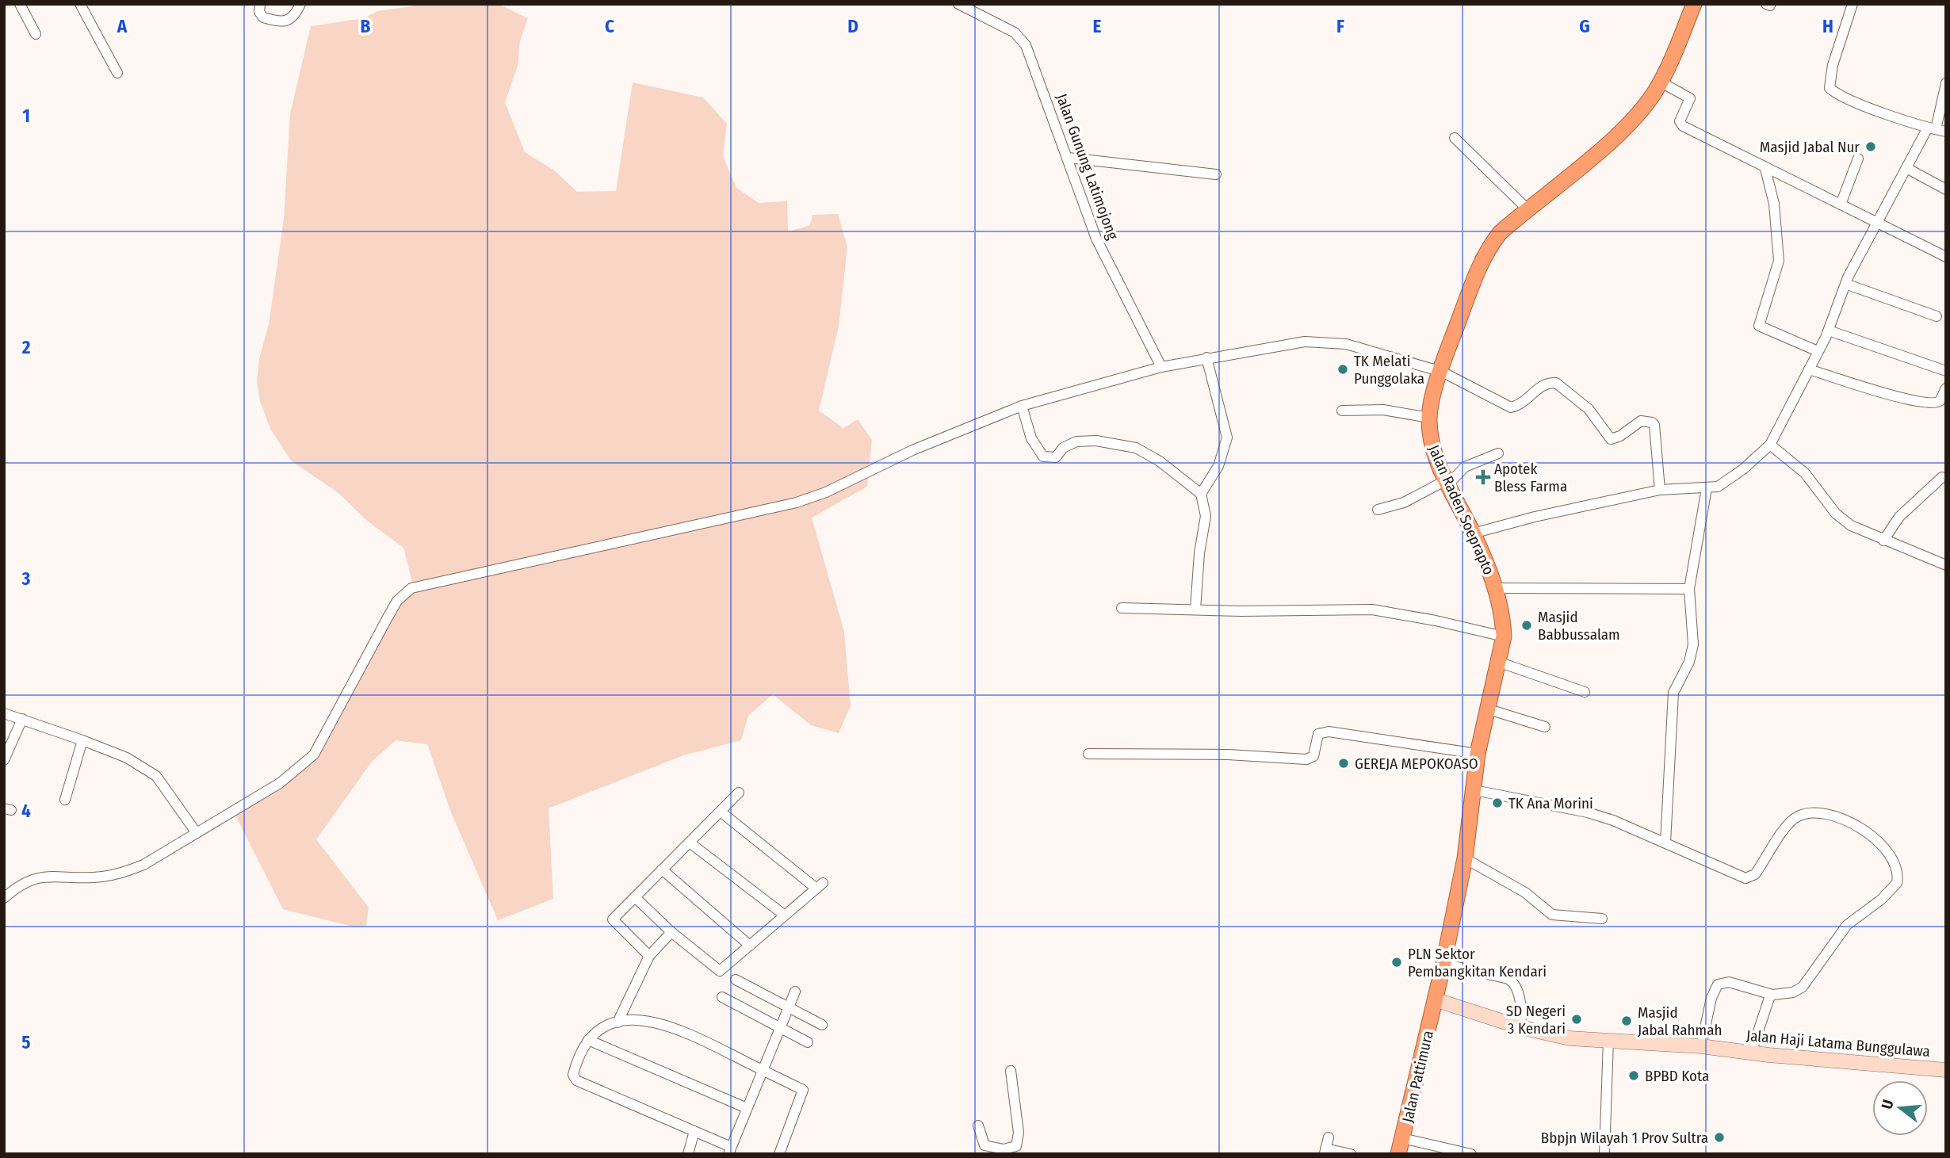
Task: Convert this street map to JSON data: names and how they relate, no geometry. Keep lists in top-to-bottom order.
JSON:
{
  "streets": {
    "highway": ["Jalan Raden Soeprapto", "Jalan Pattimura"],
    "main road": ["Jalan Haji Latama Bunggulawa"],
    "street": ["Jalan Gunung Latimojong"]
  },
  "crossings": [
    ["Jalan Raden Soeprapto", "Jalan Haji Latama Bunggulawa"],
    ["Jalan Raden Soeprapto", "Jalan Pattimura"],
    ["Jalan Haji Latama Bunggulawa", "Jalan Pattimura"]
  ],
  "places": {
    "other": [
      "Masjid Jabal Nur",
      "TK Melati Punggolaka",
      "Masjid Babbussalam",
      "GEREJA MEPOKOASO",
      "TK Ana Morini",
      "PLN Sektor Pembangkitan Kendari",
      "SD Negeri 3 Kendari",
      "Masjid Jabal Rahmah",
      "BPBD Kota",
      "Bbpjn Wilayah 1 Prov Sultra"
    ],
    "health": ["Apotek Bless Farma"]
  },
  "north": "left",
  "grid": {
    "columns": [
      "A",
      "B",
      "C",
      "D",
      "E",
      "F",
      "G",
      "H"
    ],
    "rows": [
      "1",
      "2",
      "3",
      "4",
      "5"
    ]
  }
}
